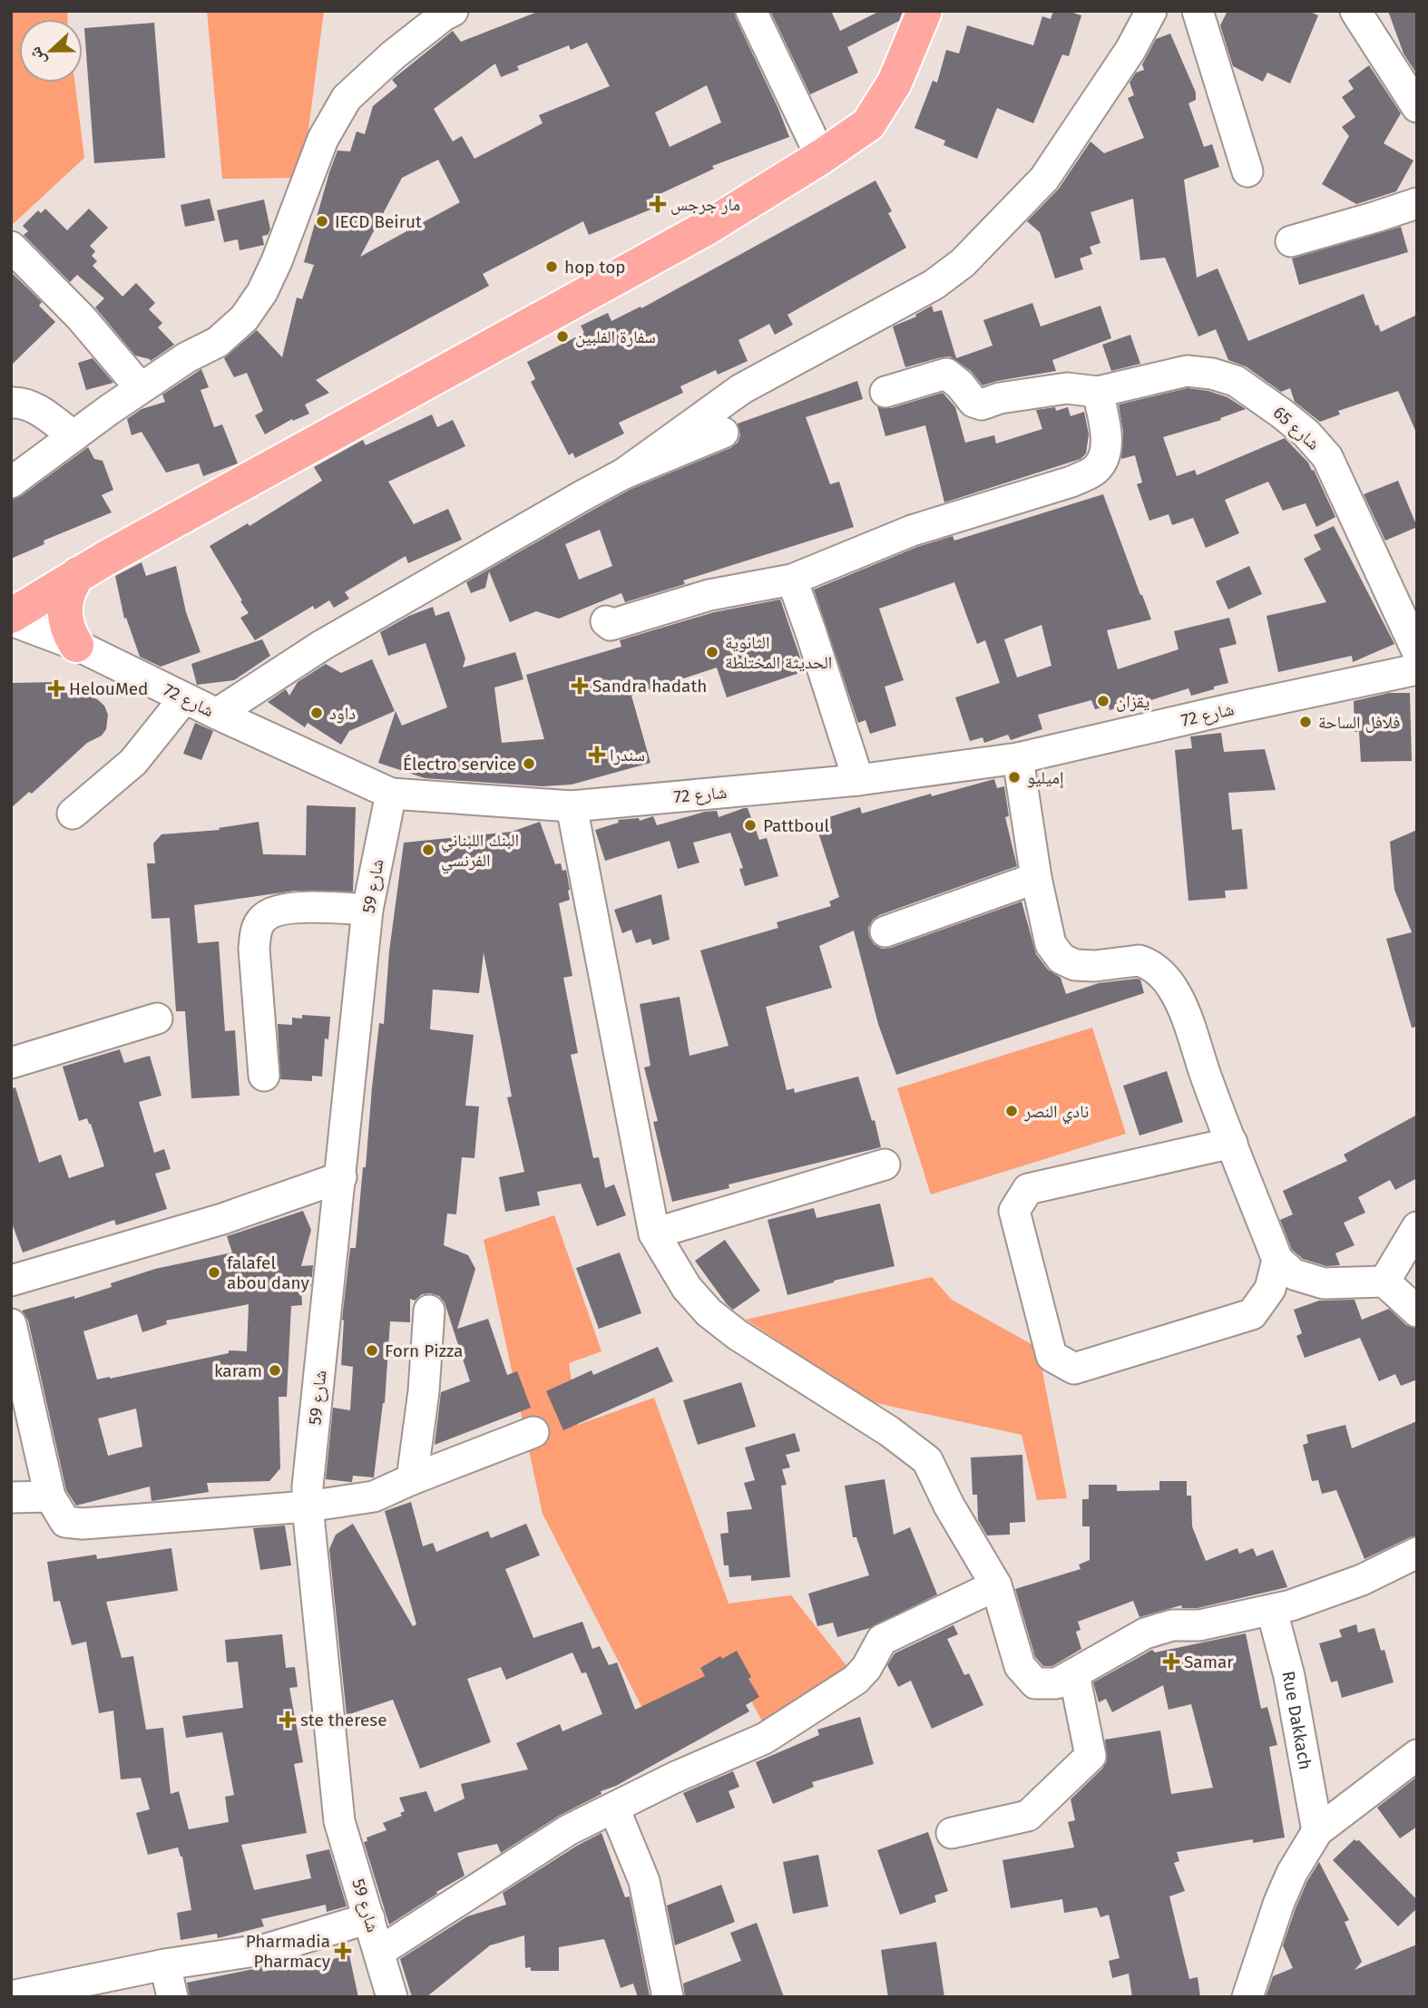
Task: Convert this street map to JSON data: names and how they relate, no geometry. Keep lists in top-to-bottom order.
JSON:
{
  "streets": {
    "street": [
      "شارع 65",
      "شارع 72",
      "شارع 59",
      "Rue Dakkach"
    ]
  },
  "crossings": [
    ["شارع 72", "شارع 59"]
  ],
  "places": {
    "health": [
      "مار جرجس",
      "Sandra hadath",
      "HelouMed",
      "سندرا",
      "Samar",
      "ste therese",
      "Pharmadia Pharmacy"
    ],
    "other": [
      "IECD Beirut",
      "hop top",
      "سفارة الفلبين",
      "الثانوية الحديثة المختلطة",
      "يقزان",
      "داود",
      "فلافل الساحة",
      "Électro service",
      "إميليو",
      "Pattboul",
      "البنك اللبناني الفرنسي",
      "نادي النصر",
      "falafel abou dany",
      "Forn Pizza",
      "karam"
    ]
  },
  "north": "left"
}
